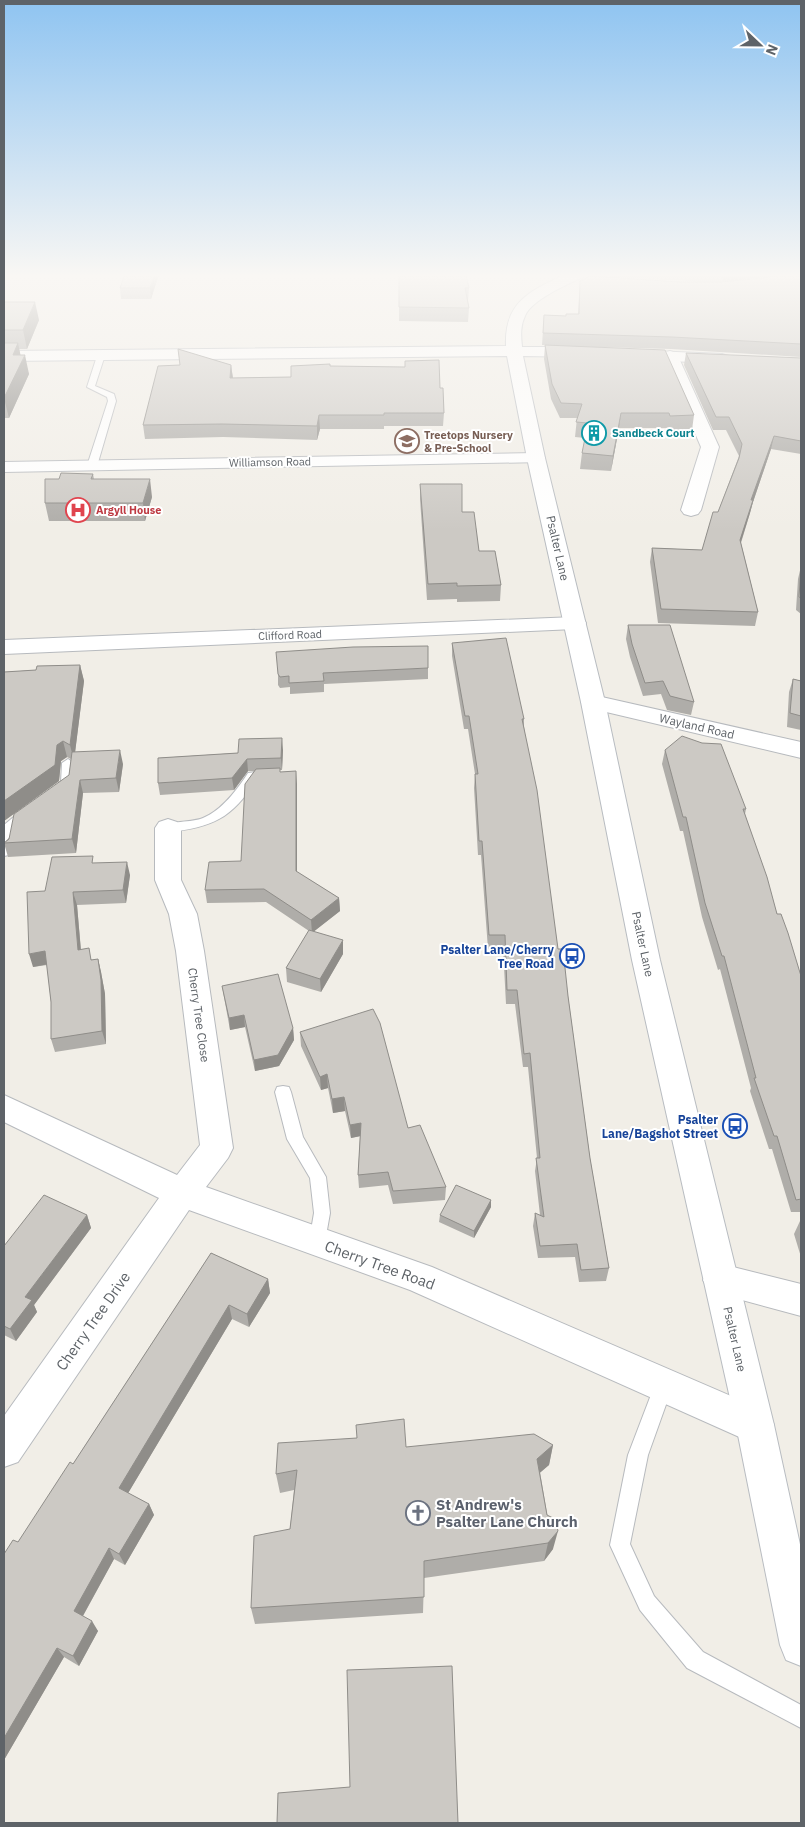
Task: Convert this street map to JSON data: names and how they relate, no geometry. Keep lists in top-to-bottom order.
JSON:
{
  "streets": {
    "street": [
      "Williamson Road",
      "Psalter Lane",
      "Clifford Road",
      "Wayland Road",
      "Cherry Tree Close",
      "Cherry Tree Road",
      "Cherry Tree Drive"
    ]
  },
  "crossings": [
    ["Williamson Road", "Psalter Lane"],
    ["Psalter Lane", "Clifford Road"],
    ["Psalter Lane", "Wayland Road"],
    ["Psalter Lane", "Cherry Tree Road"],
    ["Cherry Tree Close", "Cherry Tree Road"],
    ["Cherry Tree Close", "Cherry Tree Drive"],
    ["Cherry Tree Road", "Cherry Tree Drive"]
  ],
  "places": {
    "building": ["Sandbeck Court"],
    "school or university": ["Treetops Nursery & Pre-School"],
    "hospital": ["Argyll House"],
    "bus stop": ["Psalter Lane/Cherry Tree Road", "Psalter Lane/Bagshot Street"],
    "church": ["St Andrew's Psalter Lane Church"]
  },
  "north": "right"
}
